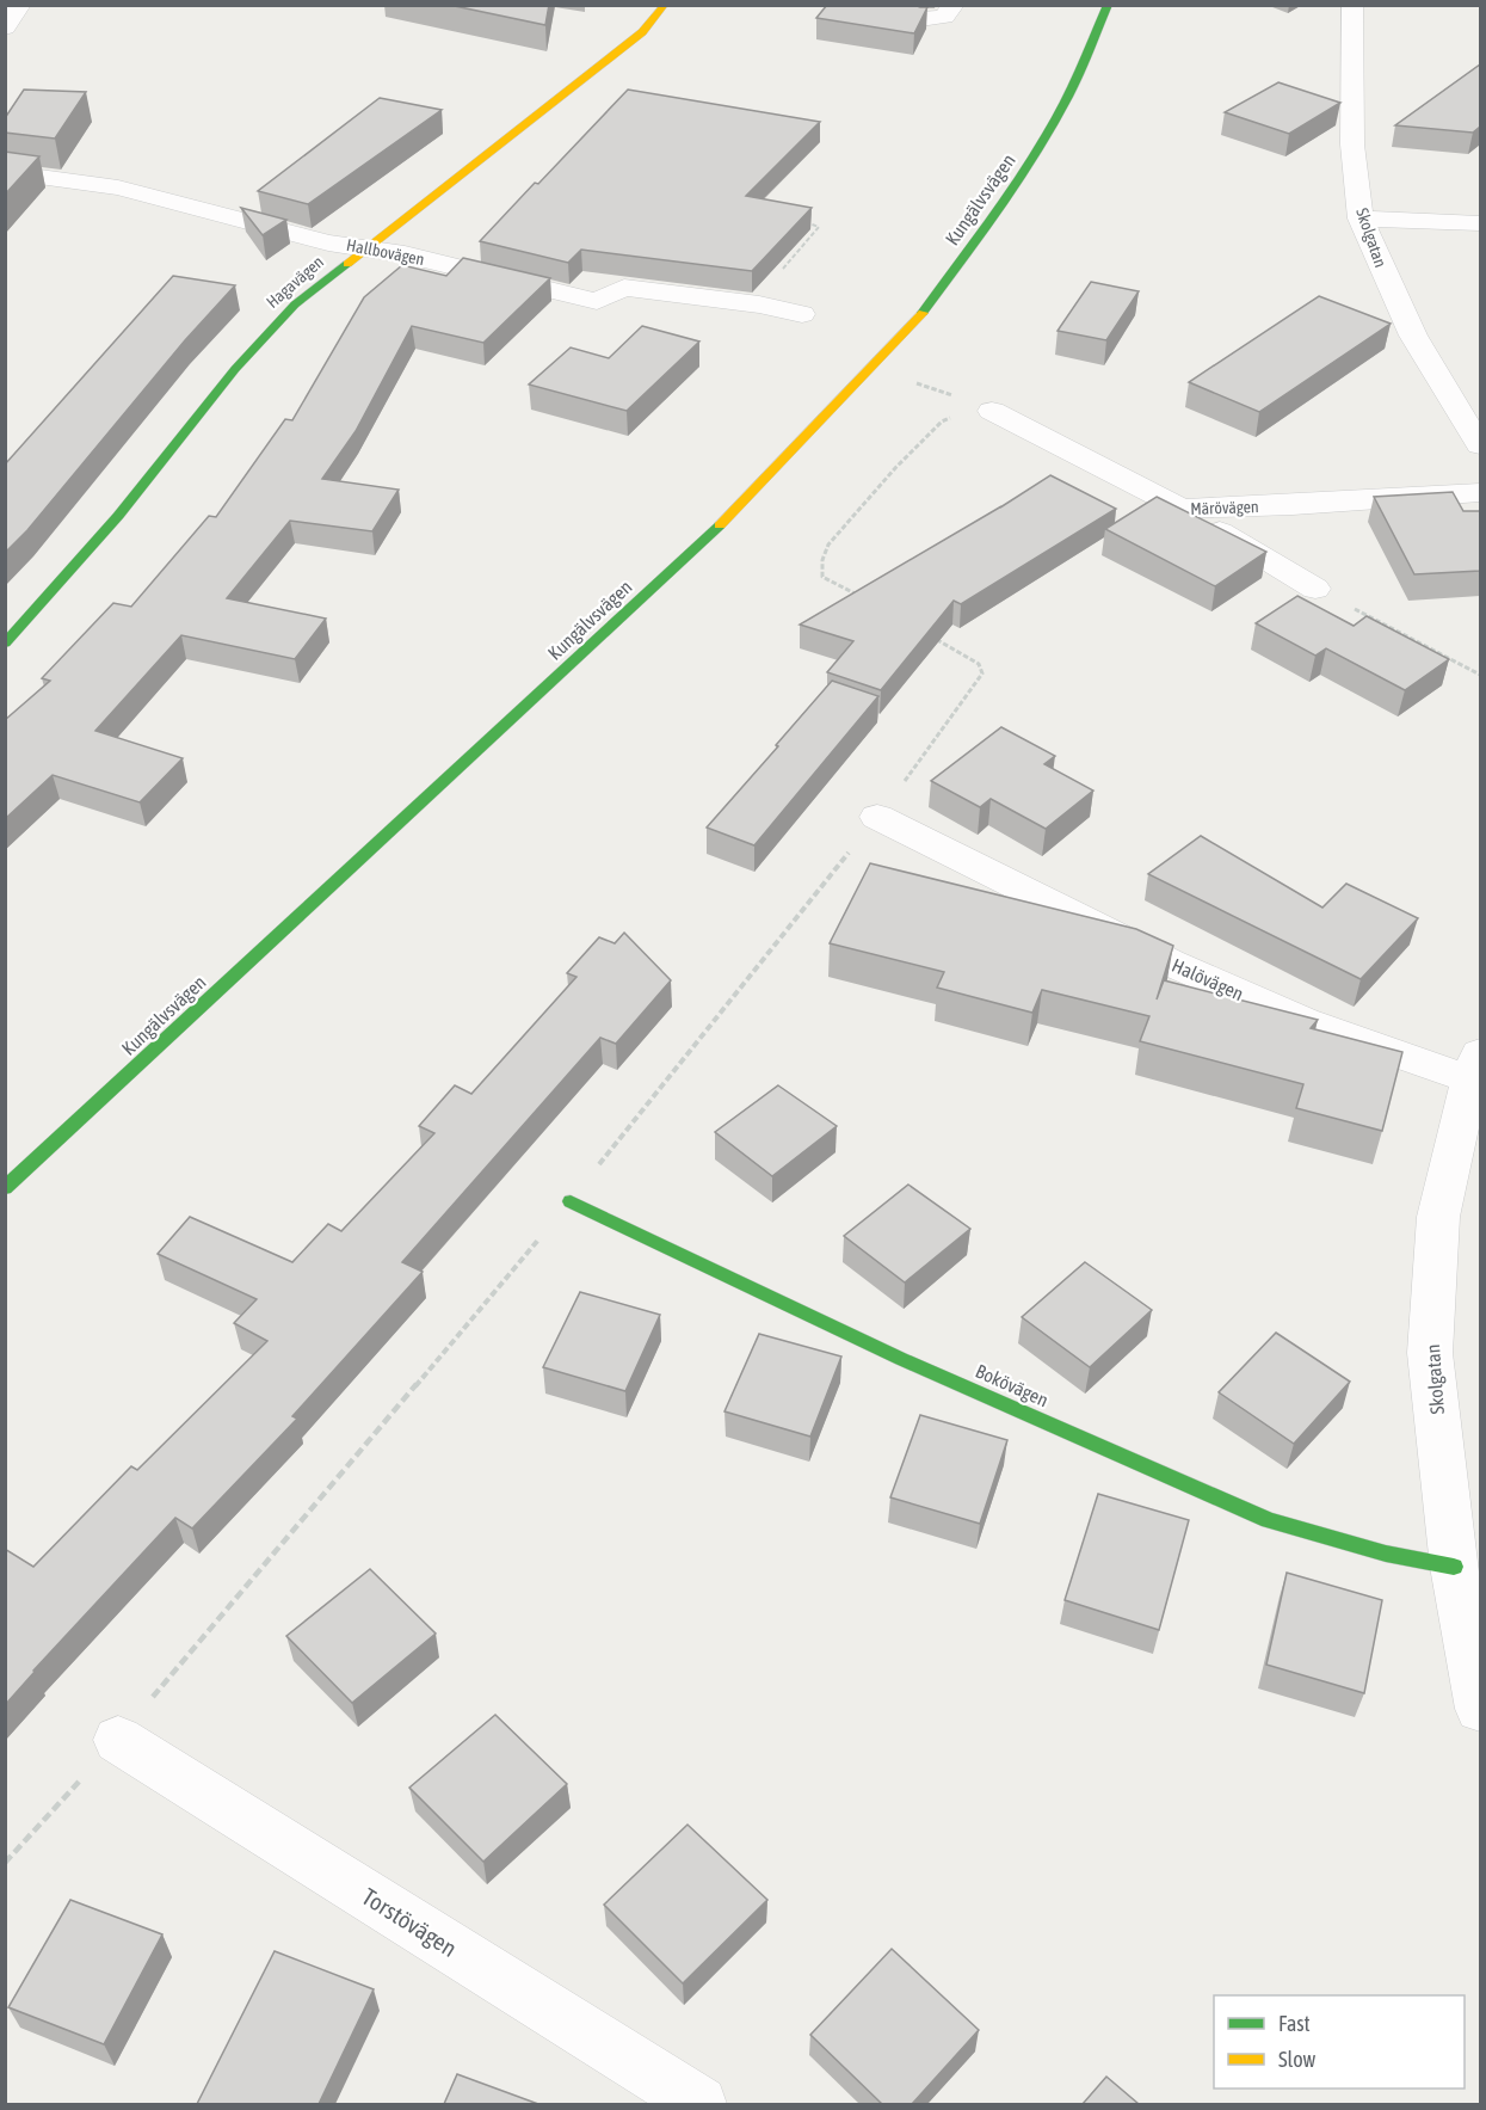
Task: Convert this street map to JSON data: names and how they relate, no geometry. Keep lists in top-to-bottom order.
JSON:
{
  "streets": {
    "main road": ["Kungälvsvägen", "Hagavägen", "Bokövägen"],
    "street": [
      "Skolgatan",
      "Hallbovägen",
      "Märövägen",
      "Halövägen",
      "Torstövägen"
    ]
  },
  "crossings": [
    ["Skolgatan", "Halövägen"],
    ["Skolgatan", "Bokövägen"],
    ["Hallbovägen", "Hagavägen"]
  ],
  "legend": ["Fast", "Slow"]
}
